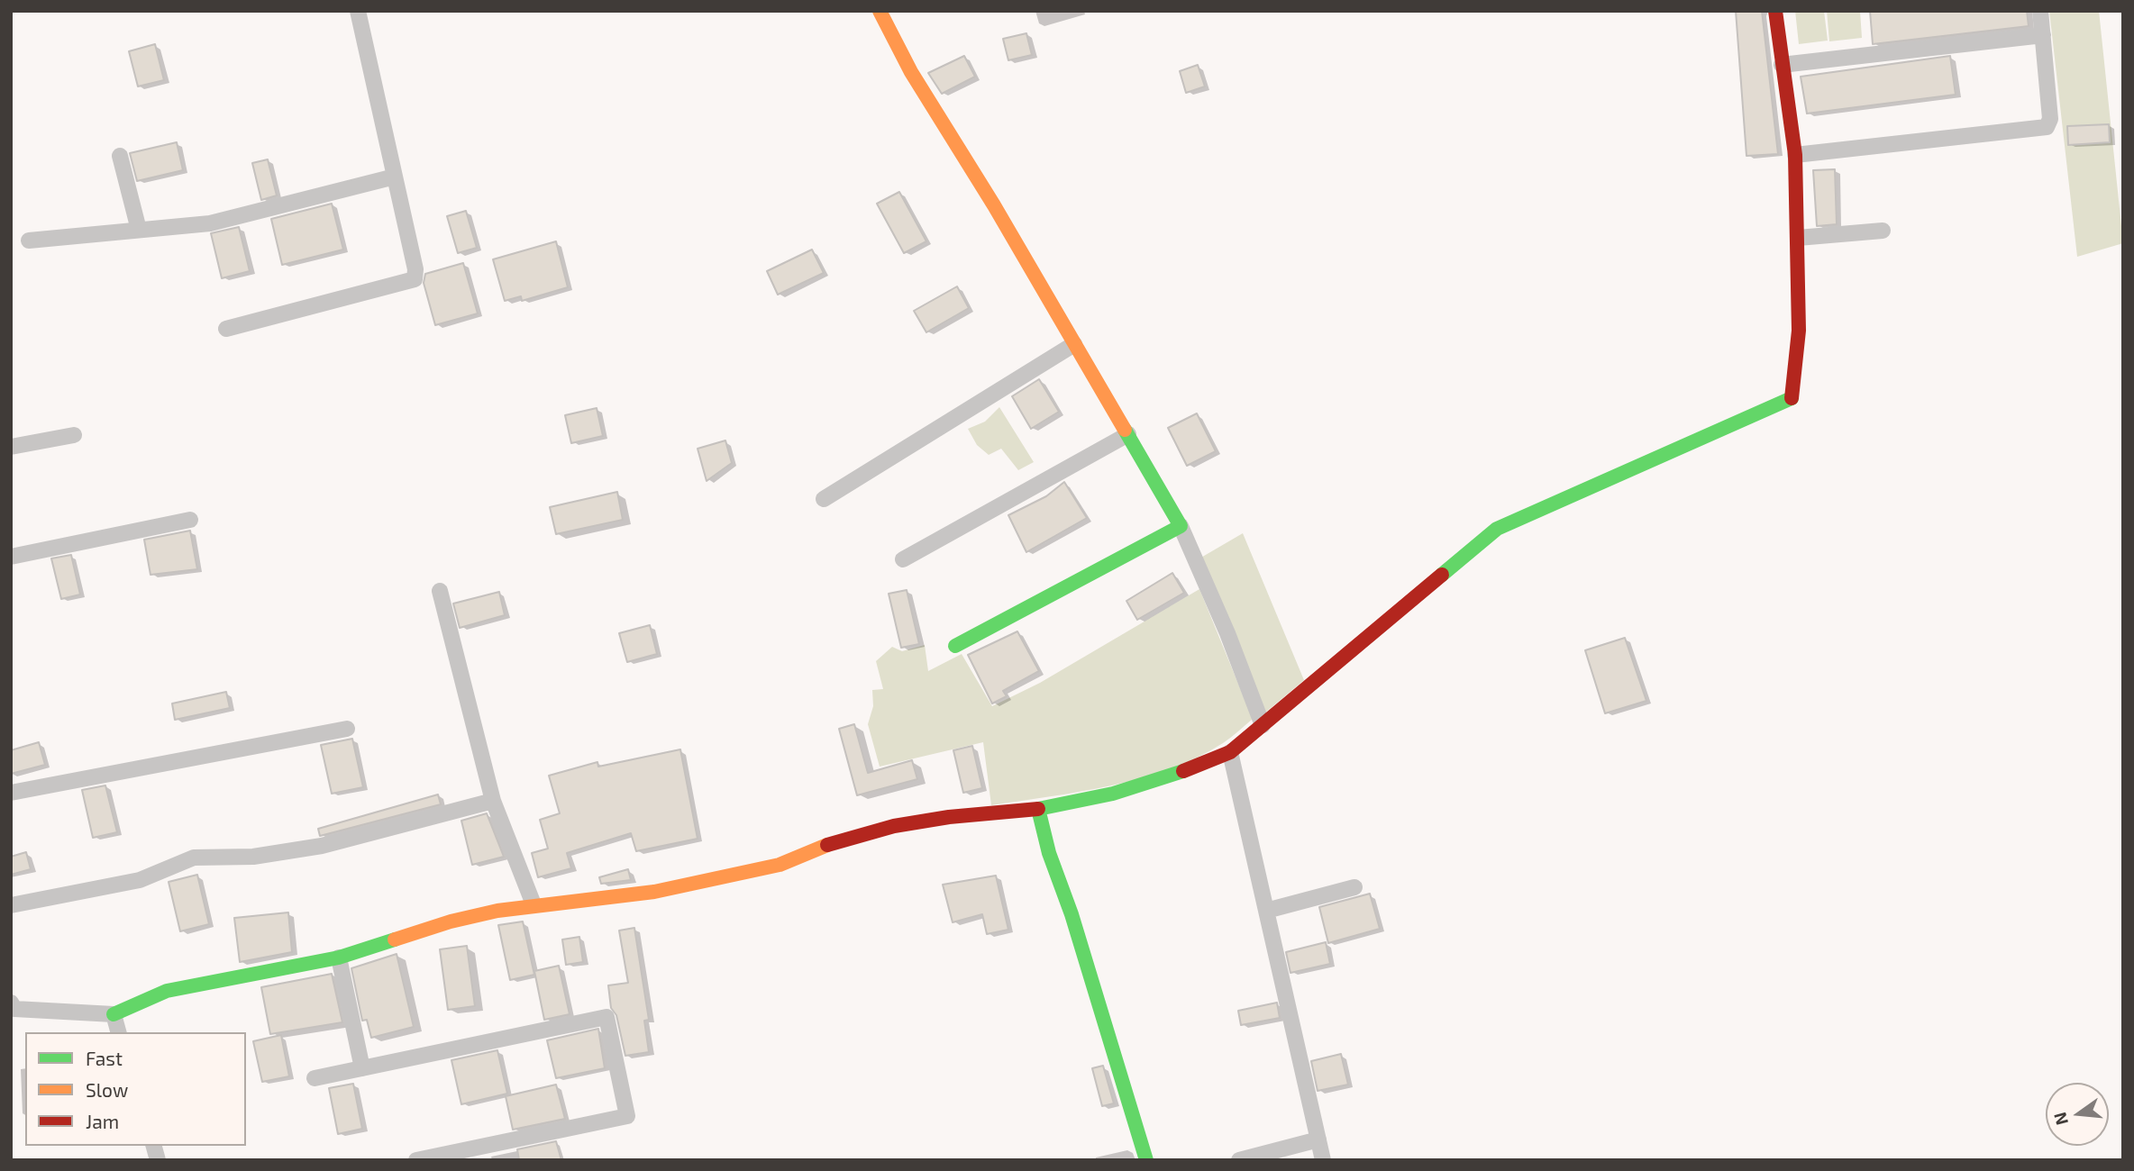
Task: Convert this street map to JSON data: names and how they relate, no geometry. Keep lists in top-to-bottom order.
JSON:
{
  "legend": ["Fast", "Slow", "Jam"],
  "north": "left"
}
